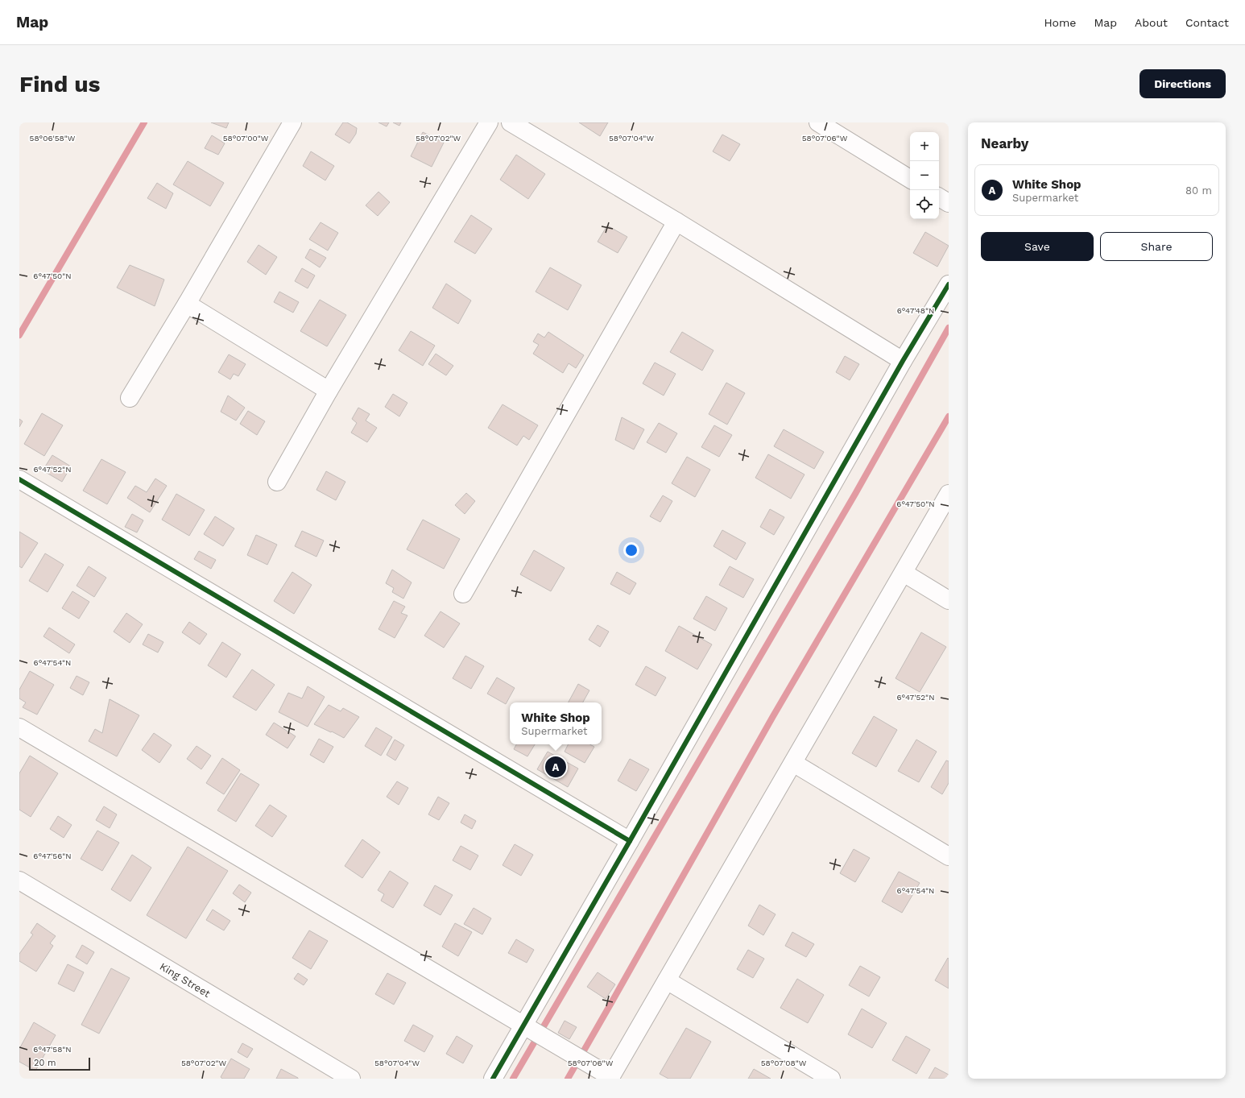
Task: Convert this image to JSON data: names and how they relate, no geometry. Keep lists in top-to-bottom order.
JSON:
{
  "streets": {
    "street": ["King Street"]
  },
  "scale_bar": "20 m",
  "page": {
    "header": "Map",
    "nav": [
      "Home",
      "Map",
      "About",
      "Contact"
    ],
    "buttons": [
      "Directions",
      ["Save", "Share"]
    ],
    "title": "Find us",
    "heading": "Nearby",
    "map_buttons": ["+", "−"],
    "list": [
      {
        "mark": "A",
        "name": "White Shop",
        "note": "Supermarket",
        "value": "80 m"
      }
    ],
    "popup": ["White Shop", "Supermarket"],
    "pins": "A",
    "scale": "20 m"
  },
  "coordinates": [
    "58°06'58\"W",
    "58°07'00\"W",
    "58°07'02\"W",
    "58°07'04\"W",
    "58°07'06\"W",
    "6°47'50\"N",
    "6°47'48\"N",
    "6°47'52\"N",
    "6°47'54\"N",
    "6°47'56\"N",
    "6°47'58\"N",
    "58°07'08\"W"
  ]
}
